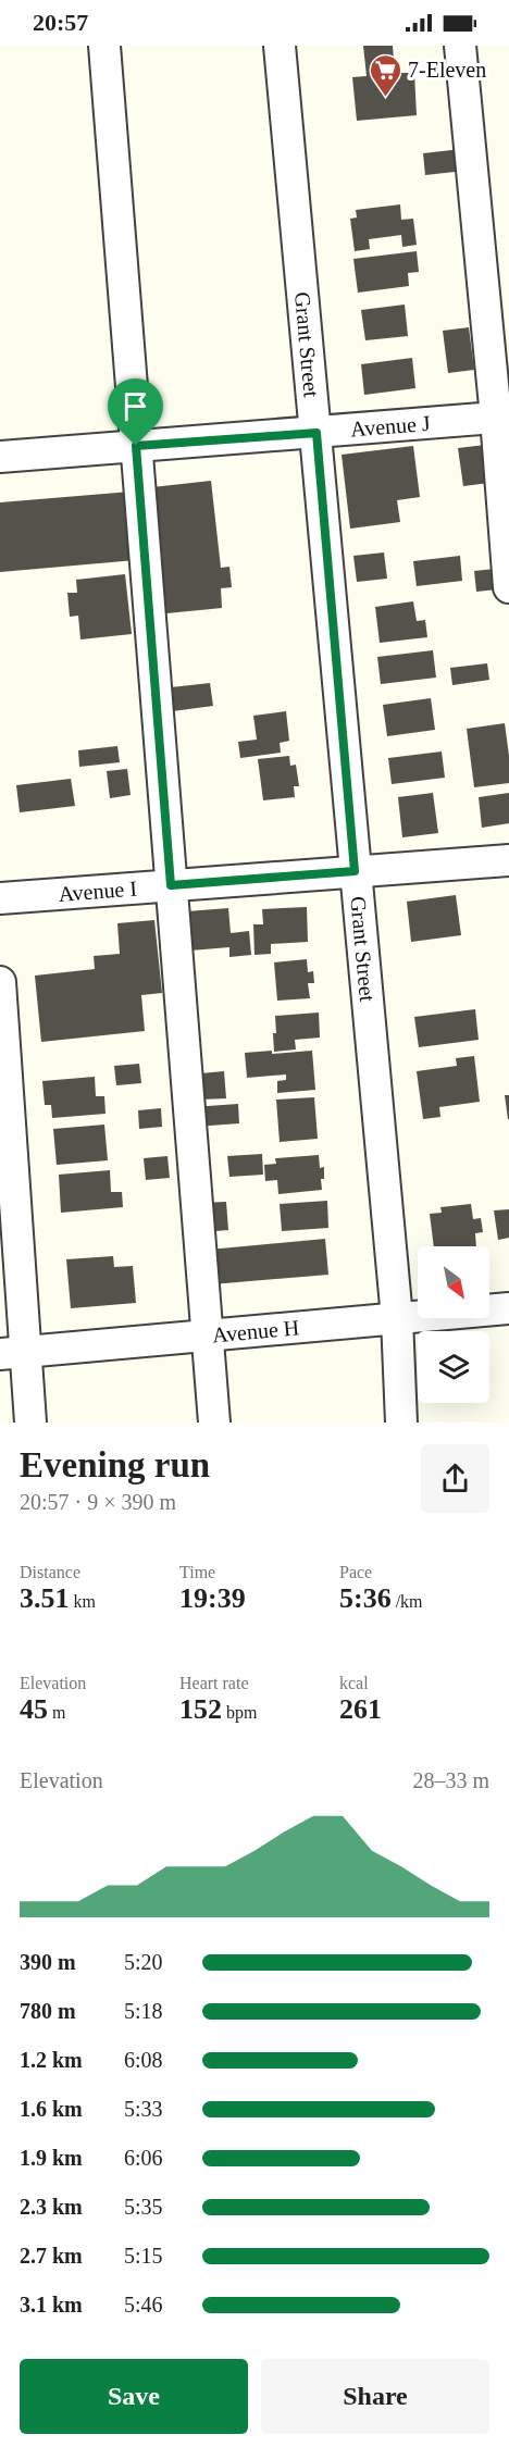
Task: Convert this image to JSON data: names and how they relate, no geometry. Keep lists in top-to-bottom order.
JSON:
{
  "streets": {
    "street": [
      "Grant Street",
      "Avenue J",
      "Avenue I",
      "Avenue H"
    ]
  },
  "crossings": [
    ["Grant Street", "Avenue J"],
    ["Grant Street", "Avenue I"],
    ["Grant Street", "Avenue H"]
  ],
  "places": {
    "supermarket": ["7-Eleven"]
  },
  "north": "bottom right",
  "page": {
    "status": "20:57",
    "heading": ["Evening run", "20:57 · 9 × 390 m"],
    "stats": [
      ["Distance", "3.51 km"],
      ["Time", "19:39"],
      ["Pace", "5:36 /km"],
      ["Elevation", "45 m"],
      ["Heart rate", "152 bpm"],
      ["kcal", "261"]
    ],
    "chart": ["Elevation", "28–33 m"],
    "list": [
      {
        "name": "390 m",
        "note": "5:20"
      },
      {
        "name": "780 m",
        "note": "5:18"
      },
      {
        "name": "1.2 km",
        "note": "6:08"
      },
      {
        "name": "1.6 km",
        "note": "5:33"
      },
      {
        "name": "1.9 km",
        "note": "6:06"
      },
      {
        "name": "2.3 km",
        "note": "5:35"
      },
      {
        "name": "2.7 km",
        "note": "5:15"
      },
      {
        "name": "3.1 km",
        "note": "5:46"
      }
    ],
    "buttons": ["Save", "Share"]
  }
}
